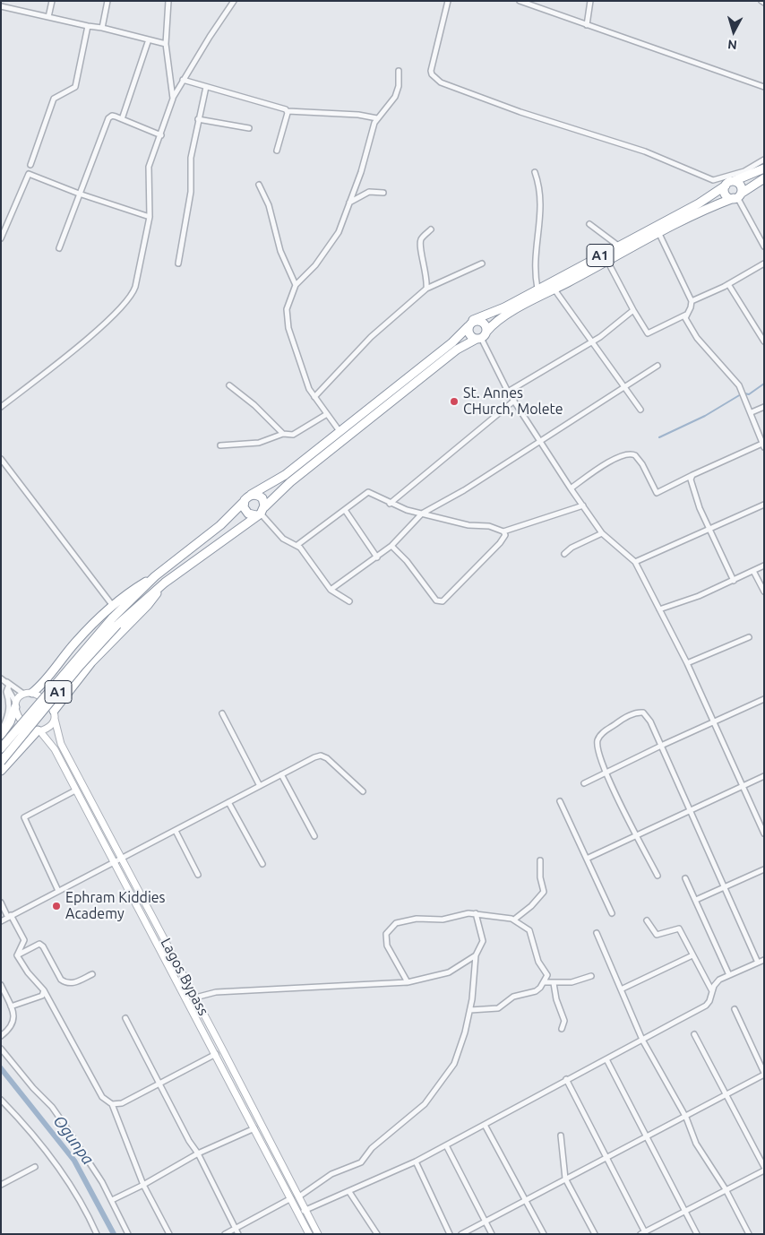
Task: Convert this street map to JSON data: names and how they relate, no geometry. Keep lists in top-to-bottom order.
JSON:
{
  "streets": {
    "highway": ["A1"],
    "main road": ["Lagos Bypass"]
  },
  "water": ["Ogunpa"],
  "places": ["St. Annes CHurch, Molete", "Ephram Kiddies Academy"],
  "north": "bottom"
}
